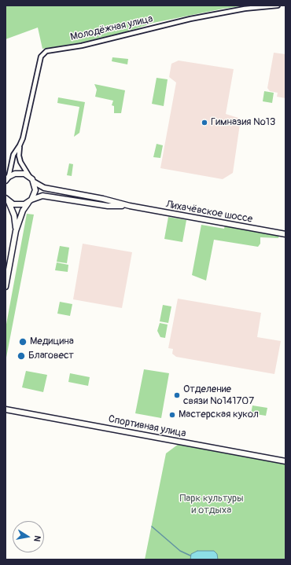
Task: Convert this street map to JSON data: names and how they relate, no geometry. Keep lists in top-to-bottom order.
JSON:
{
  "streets": {
    "main road": ["Лихачёвское шоссе", "Спортивная улица"],
    "street": ["Молодёжная улица"]
  },
  "crossings": [
    ["Молодёжная улица", "Лихачёвское шоссе"]
  ],
  "parks": ["Парк культуры и отдыха"],
  "places": [
    "Гимназия №13",
    "Медицина",
    "Благовест",
    "Отделение связи №141707",
    "Мастерская кукол"
  ],
  "north": "right"
}
